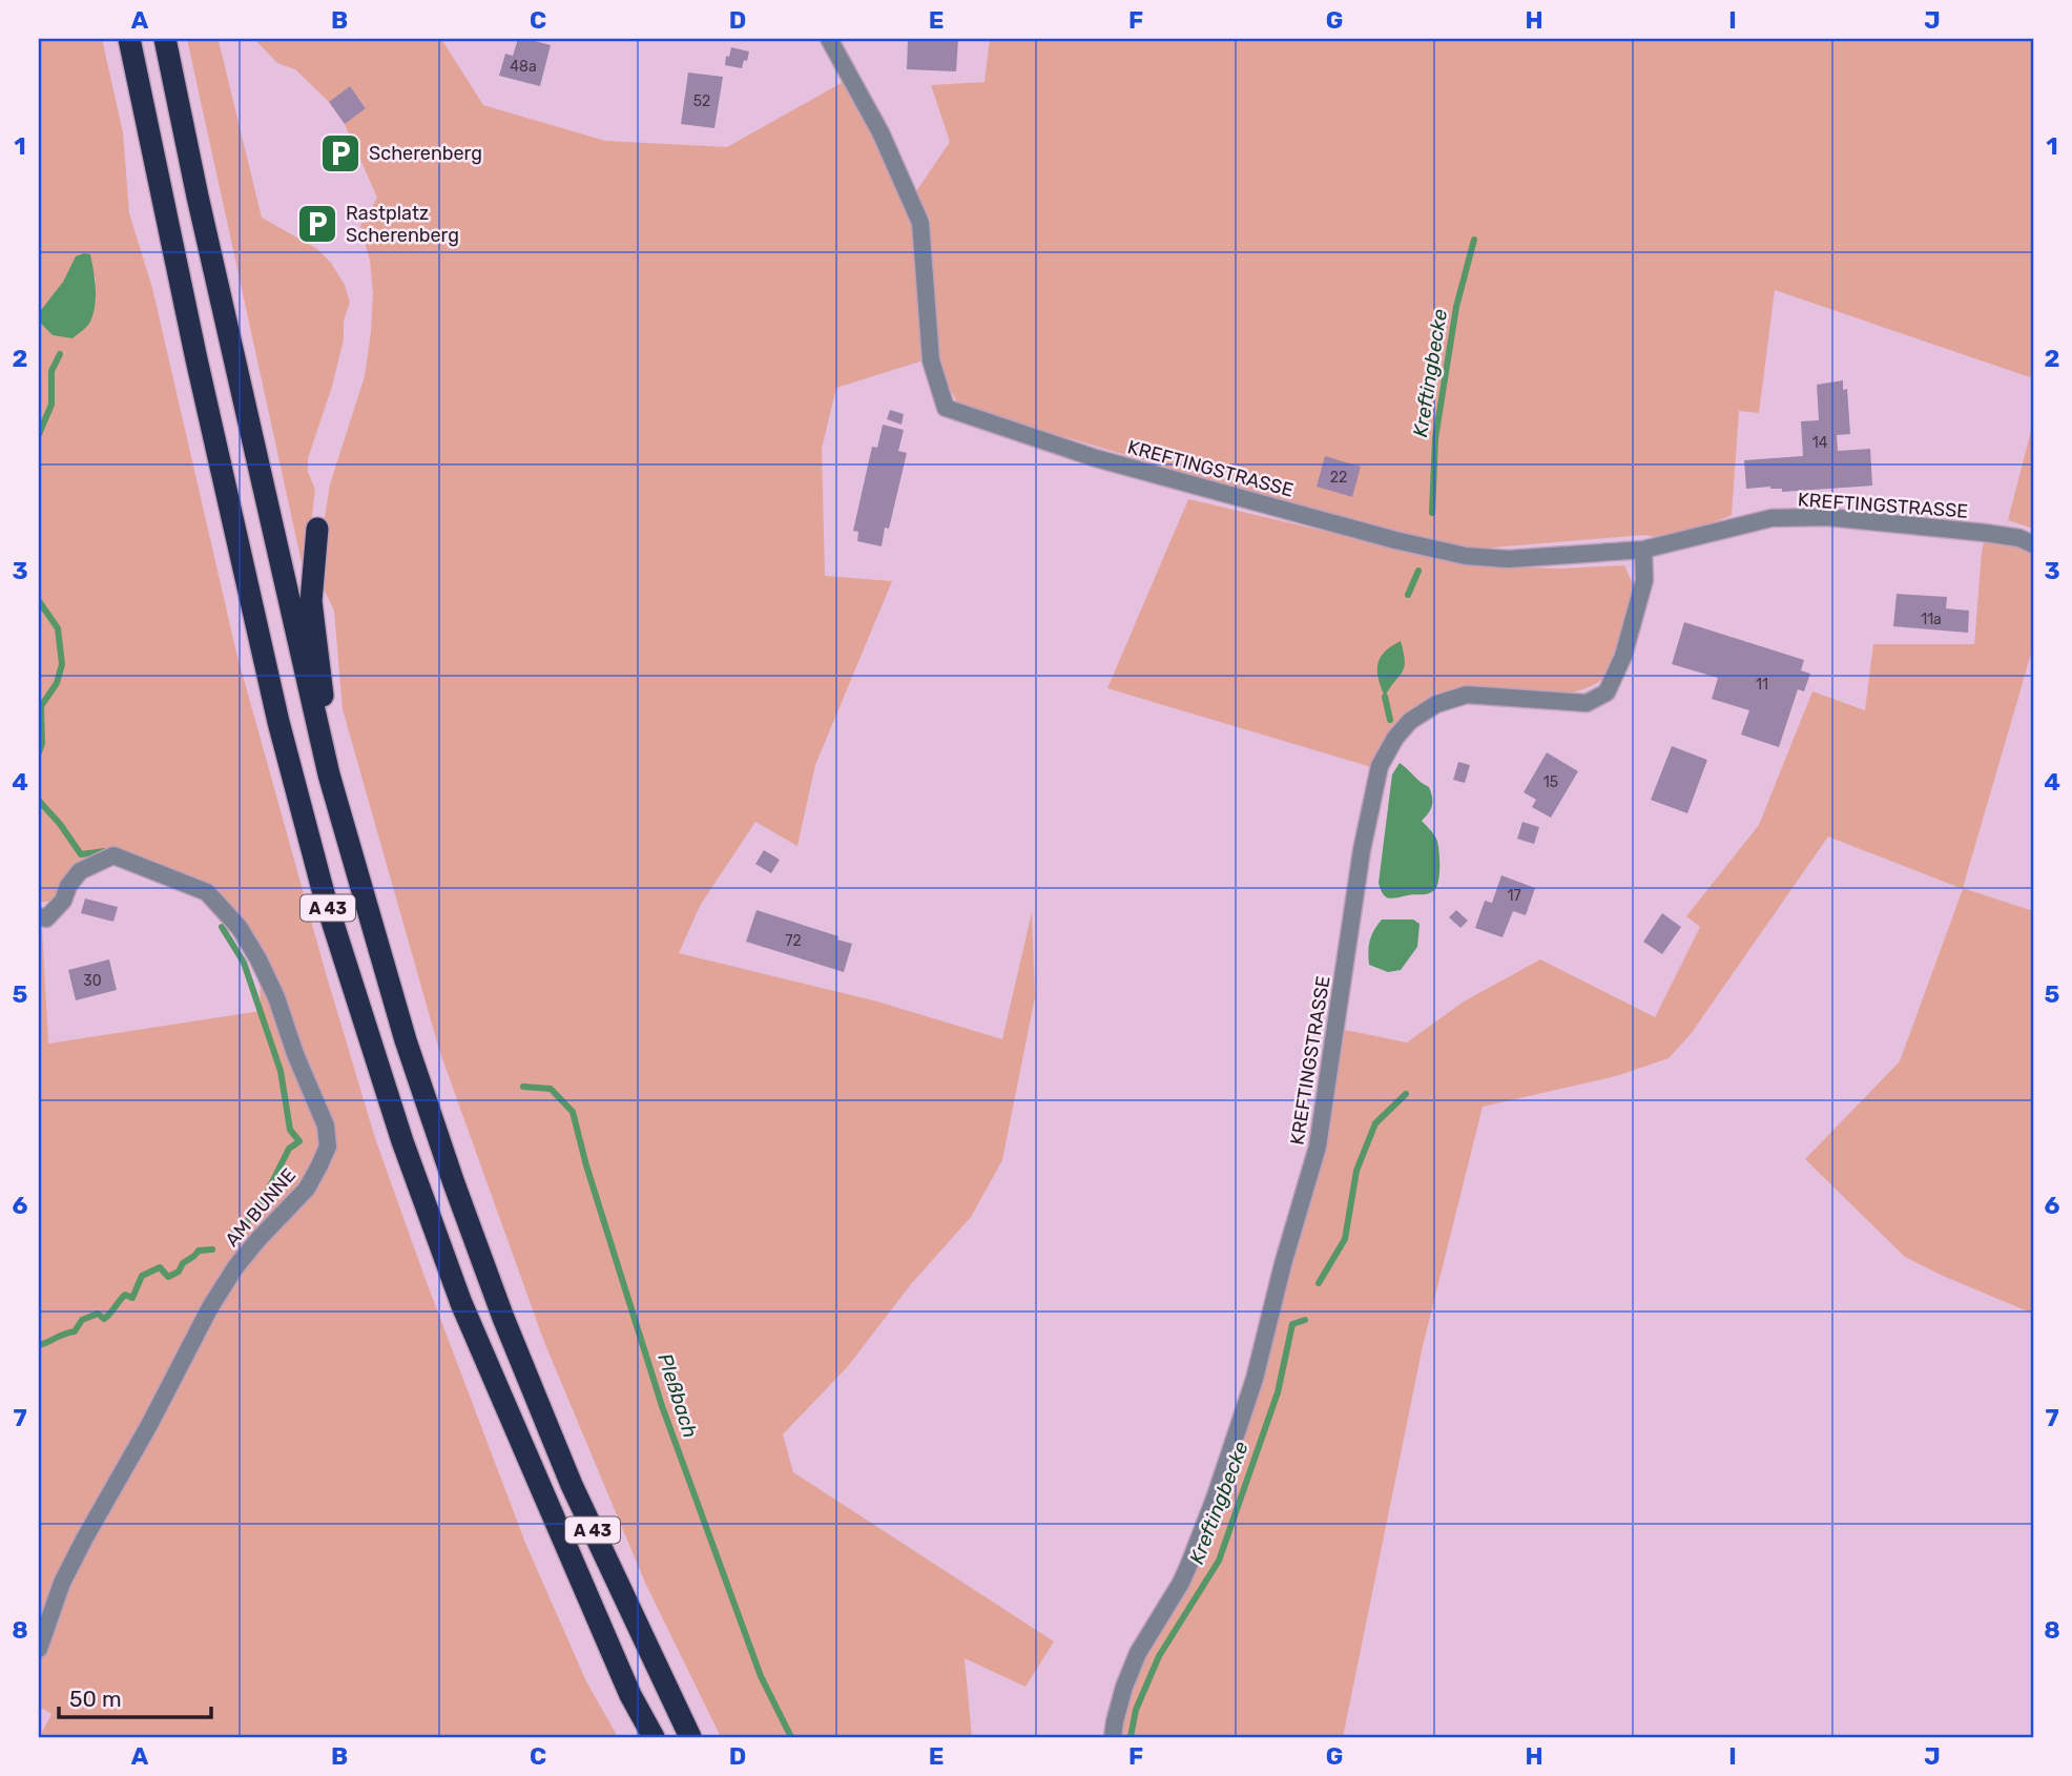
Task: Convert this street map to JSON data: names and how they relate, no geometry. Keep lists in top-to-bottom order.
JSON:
{
  "streets": {
    "highway": ["A 43"],
    "street": ["KREFTINGSTRASSE", "AM BUNNE"]
  },
  "water": ["Kreftingbecke", "Pleßbach"],
  "places": {
    "parking": ["Scherenberg", "Rastplatz Scherenberg"]
  },
  "house_numbers": [
    "48a",
    "52",
    "14",
    "22",
    "11a",
    "11",
    "15",
    "17",
    "72",
    "30"
  ],
  "scale_bar": "50 m",
  "grid": {
    "columns": [
      "A",
      "B",
      "C",
      "D",
      "E",
      "F",
      "G",
      "H",
      "I",
      "J"
    ],
    "rows": [
      "1",
      "2",
      "3",
      "4",
      "5",
      "6",
      "7",
      "8"
    ]
  }
}
